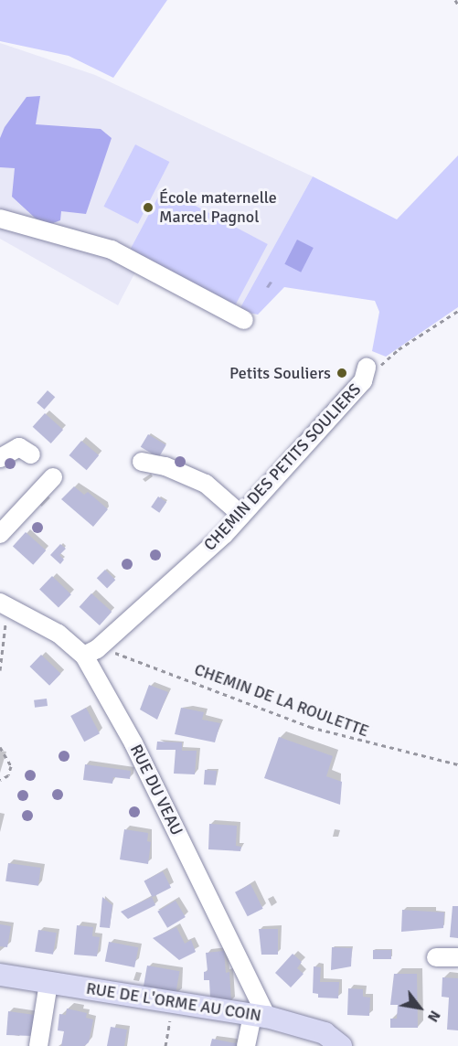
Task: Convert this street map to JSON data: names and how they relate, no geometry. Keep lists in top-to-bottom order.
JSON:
{
  "streets": {
    "main road": ["RUE DE L'ORME AU COIN"],
    "street": ["CHEMIN DES PETITS SOULIERS", "RUE DU VEAU"],
    "path": ["CHEMIN DE LA ROULETTE"]
  },
  "crossings": [
    ["CHEMIN DES PETITS SOULIERS", "CHEMIN DE LA ROULETTE"],
    ["CHEMIN DES PETITS SOULIERS", "RUE DU VEAU"],
    ["RUE DU VEAU", "RUE DE L'ORME AU COIN"]
  ],
  "places": ["École maternelle Marcel Pagnol", "Petits Souliers"],
  "north": "bottom right"
}
